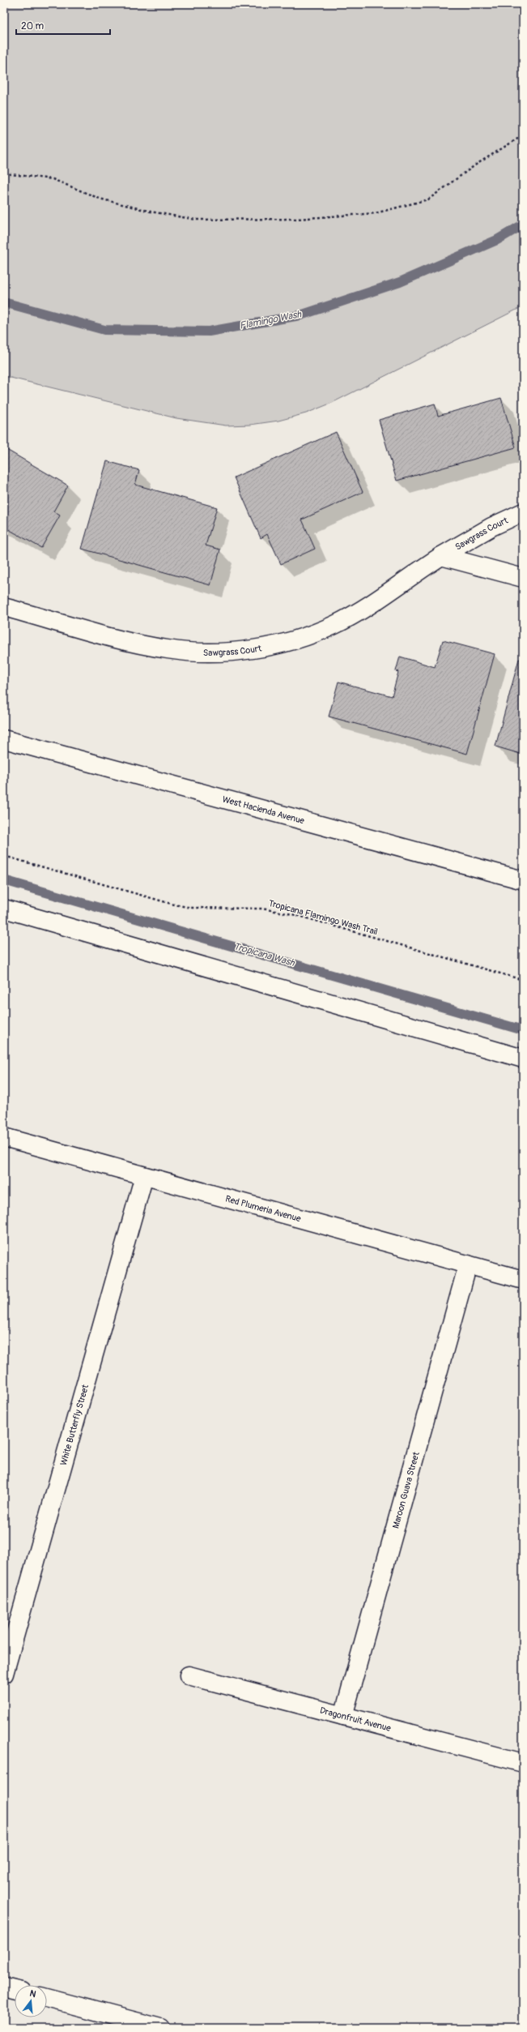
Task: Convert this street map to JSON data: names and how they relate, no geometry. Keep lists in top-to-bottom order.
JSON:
{
  "streets": {
    "street": [
      "Sawgrass Court",
      "West Hacienda Avenue",
      "Red Plumeria Avenue",
      "White Butterfly Street",
      "Maroon Guava Street",
      "Dragonfruit Avenue"
    ],
    "path": ["Tropicana Flamingo Wash Trail"]
  },
  "crossings": [
    ["Red Plumeria Avenue", "White Butterfly Street"],
    ["Red Plumeria Avenue", "Maroon Guava Street"],
    ["Maroon Guava Street", "Dragonfruit Avenue"]
  ],
  "water": ["Flamingo Wash", "Tropicana Wash"],
  "scale_bar": "20 m",
  "north": "top"
}
